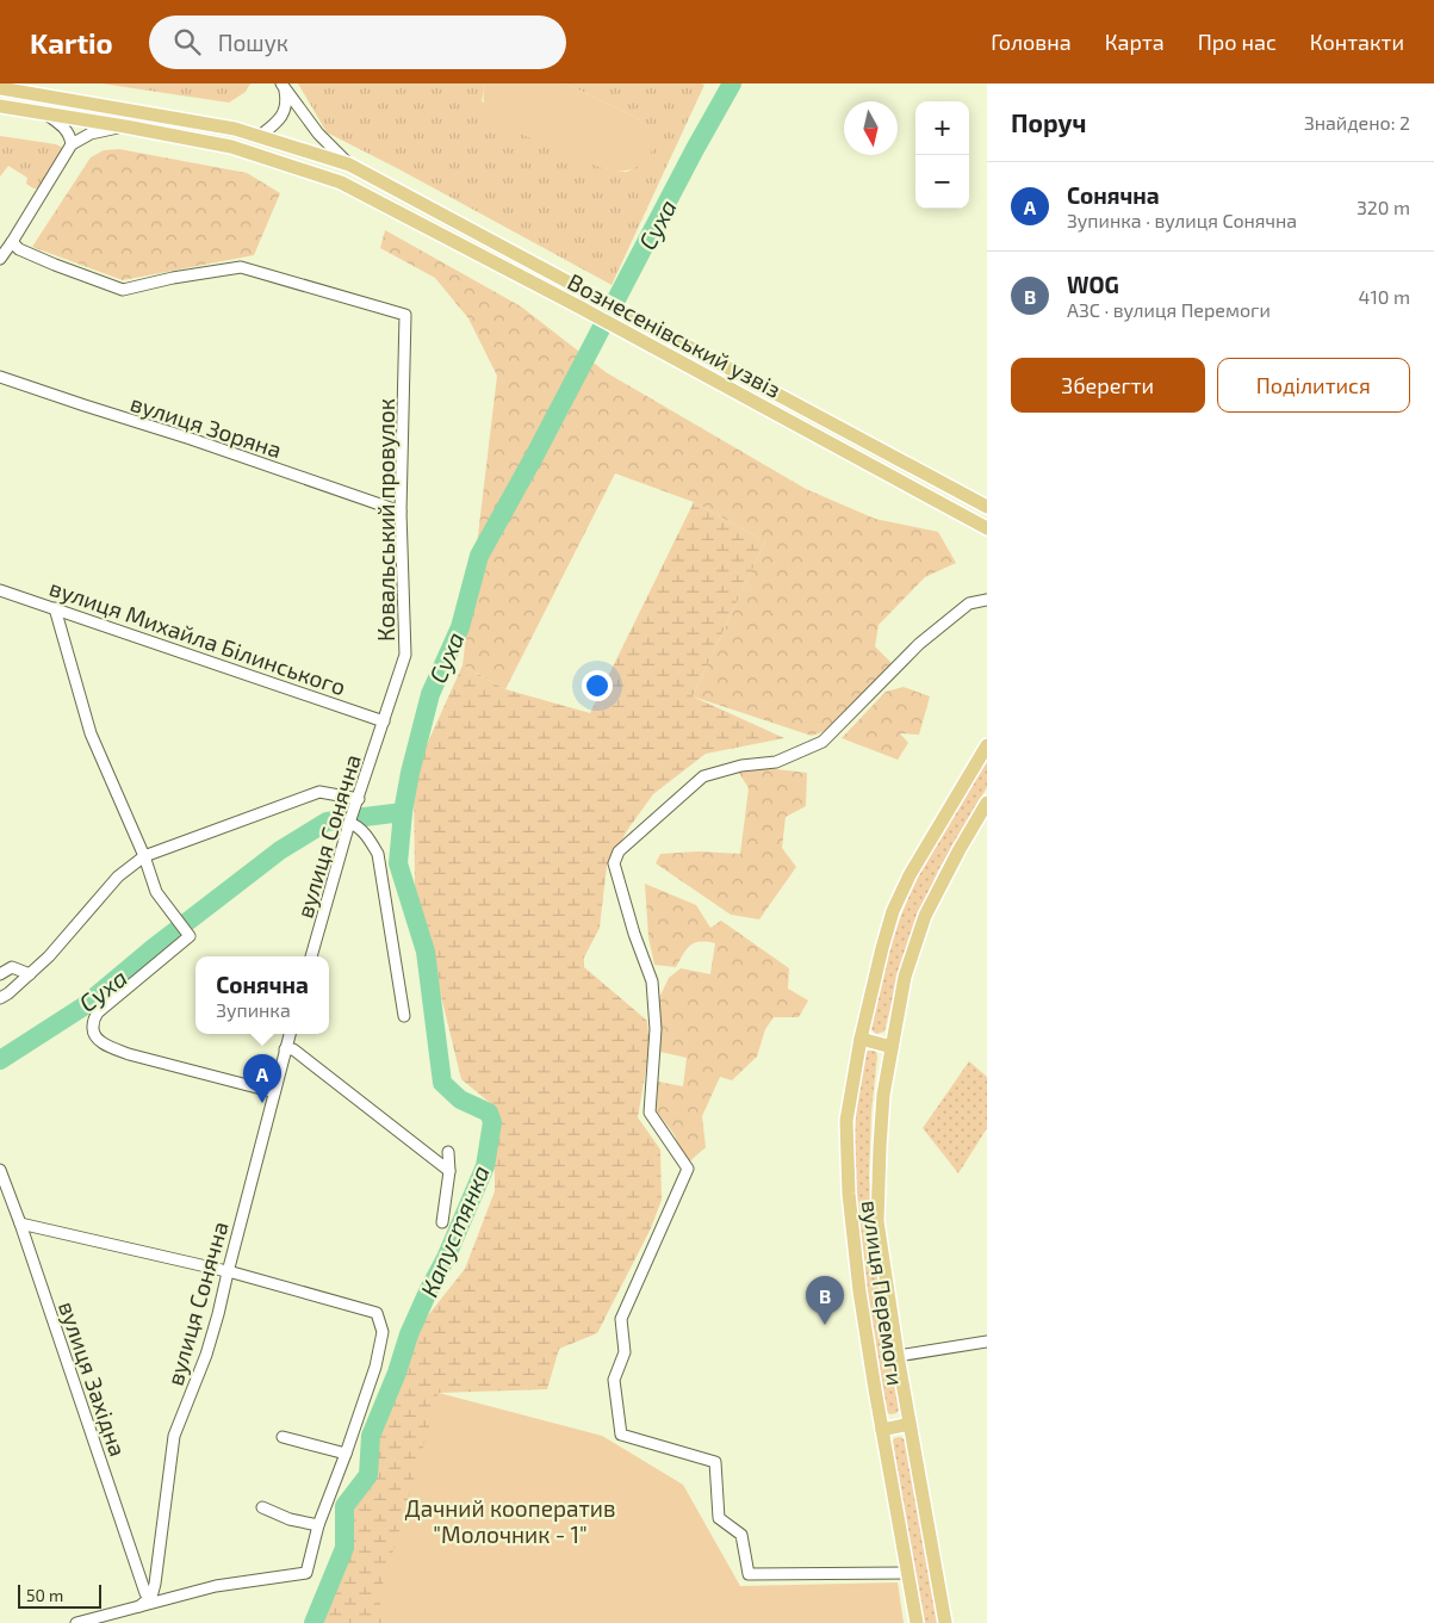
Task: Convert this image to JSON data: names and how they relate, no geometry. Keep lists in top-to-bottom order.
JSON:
{
  "streets": {
    "main road": ["Вознесенівський узвіз", "вулиця Перемоги"],
    "street": [
      "вулиця Зоряна",
      "Ковальський провулок",
      "вулиця Михайла Білинського",
      "вулиця Сонячна",
      "вулиця Західна"
    ]
  },
  "crossings": [
    ["вулиця Зоряна", "Ковальський провулок"],
    ["Ковальський провулок", "вулиця Михайла Білинського"],
    ["Ковальський провулок", "вулиця Сонячна"],
    ["вулиця Михайла Білинського", "вулиця Сонячна"],
    ["вулиця Сонячна", "вулиця Західна"]
  ],
  "water": ["Суха", "Капустянка"],
  "parks": ["Дачний кооператив \"Молочник - 1\""],
  "scale_bar": "50 m",
  "north": "bottom",
  "page": {
    "header": "Kartio",
    "search": "Пошук",
    "nav": [
      "Головна",
      "Карта",
      "Про нас",
      "Контакти"
    ],
    "heading": ["Поруч", "Знайдено: 2"],
    "map_buttons": ["+", "−"],
    "list": [
      {
        "mark": "A",
        "name": "Сонячна",
        "note": "Зупинка · вулиця Сонячна",
        "value": "320 m"
      },
      {
        "mark": "B",
        "name": "WOG",
        "note": "АЗС · вулиця Перемоги",
        "value": "410 m"
      }
    ],
    "buttons": ["Зберегти", "Поділитися"],
    "popup": ["Сонячна", "Зупинка"],
    "pins": ["A", "B"],
    "scale": "50 m"
  }
}
